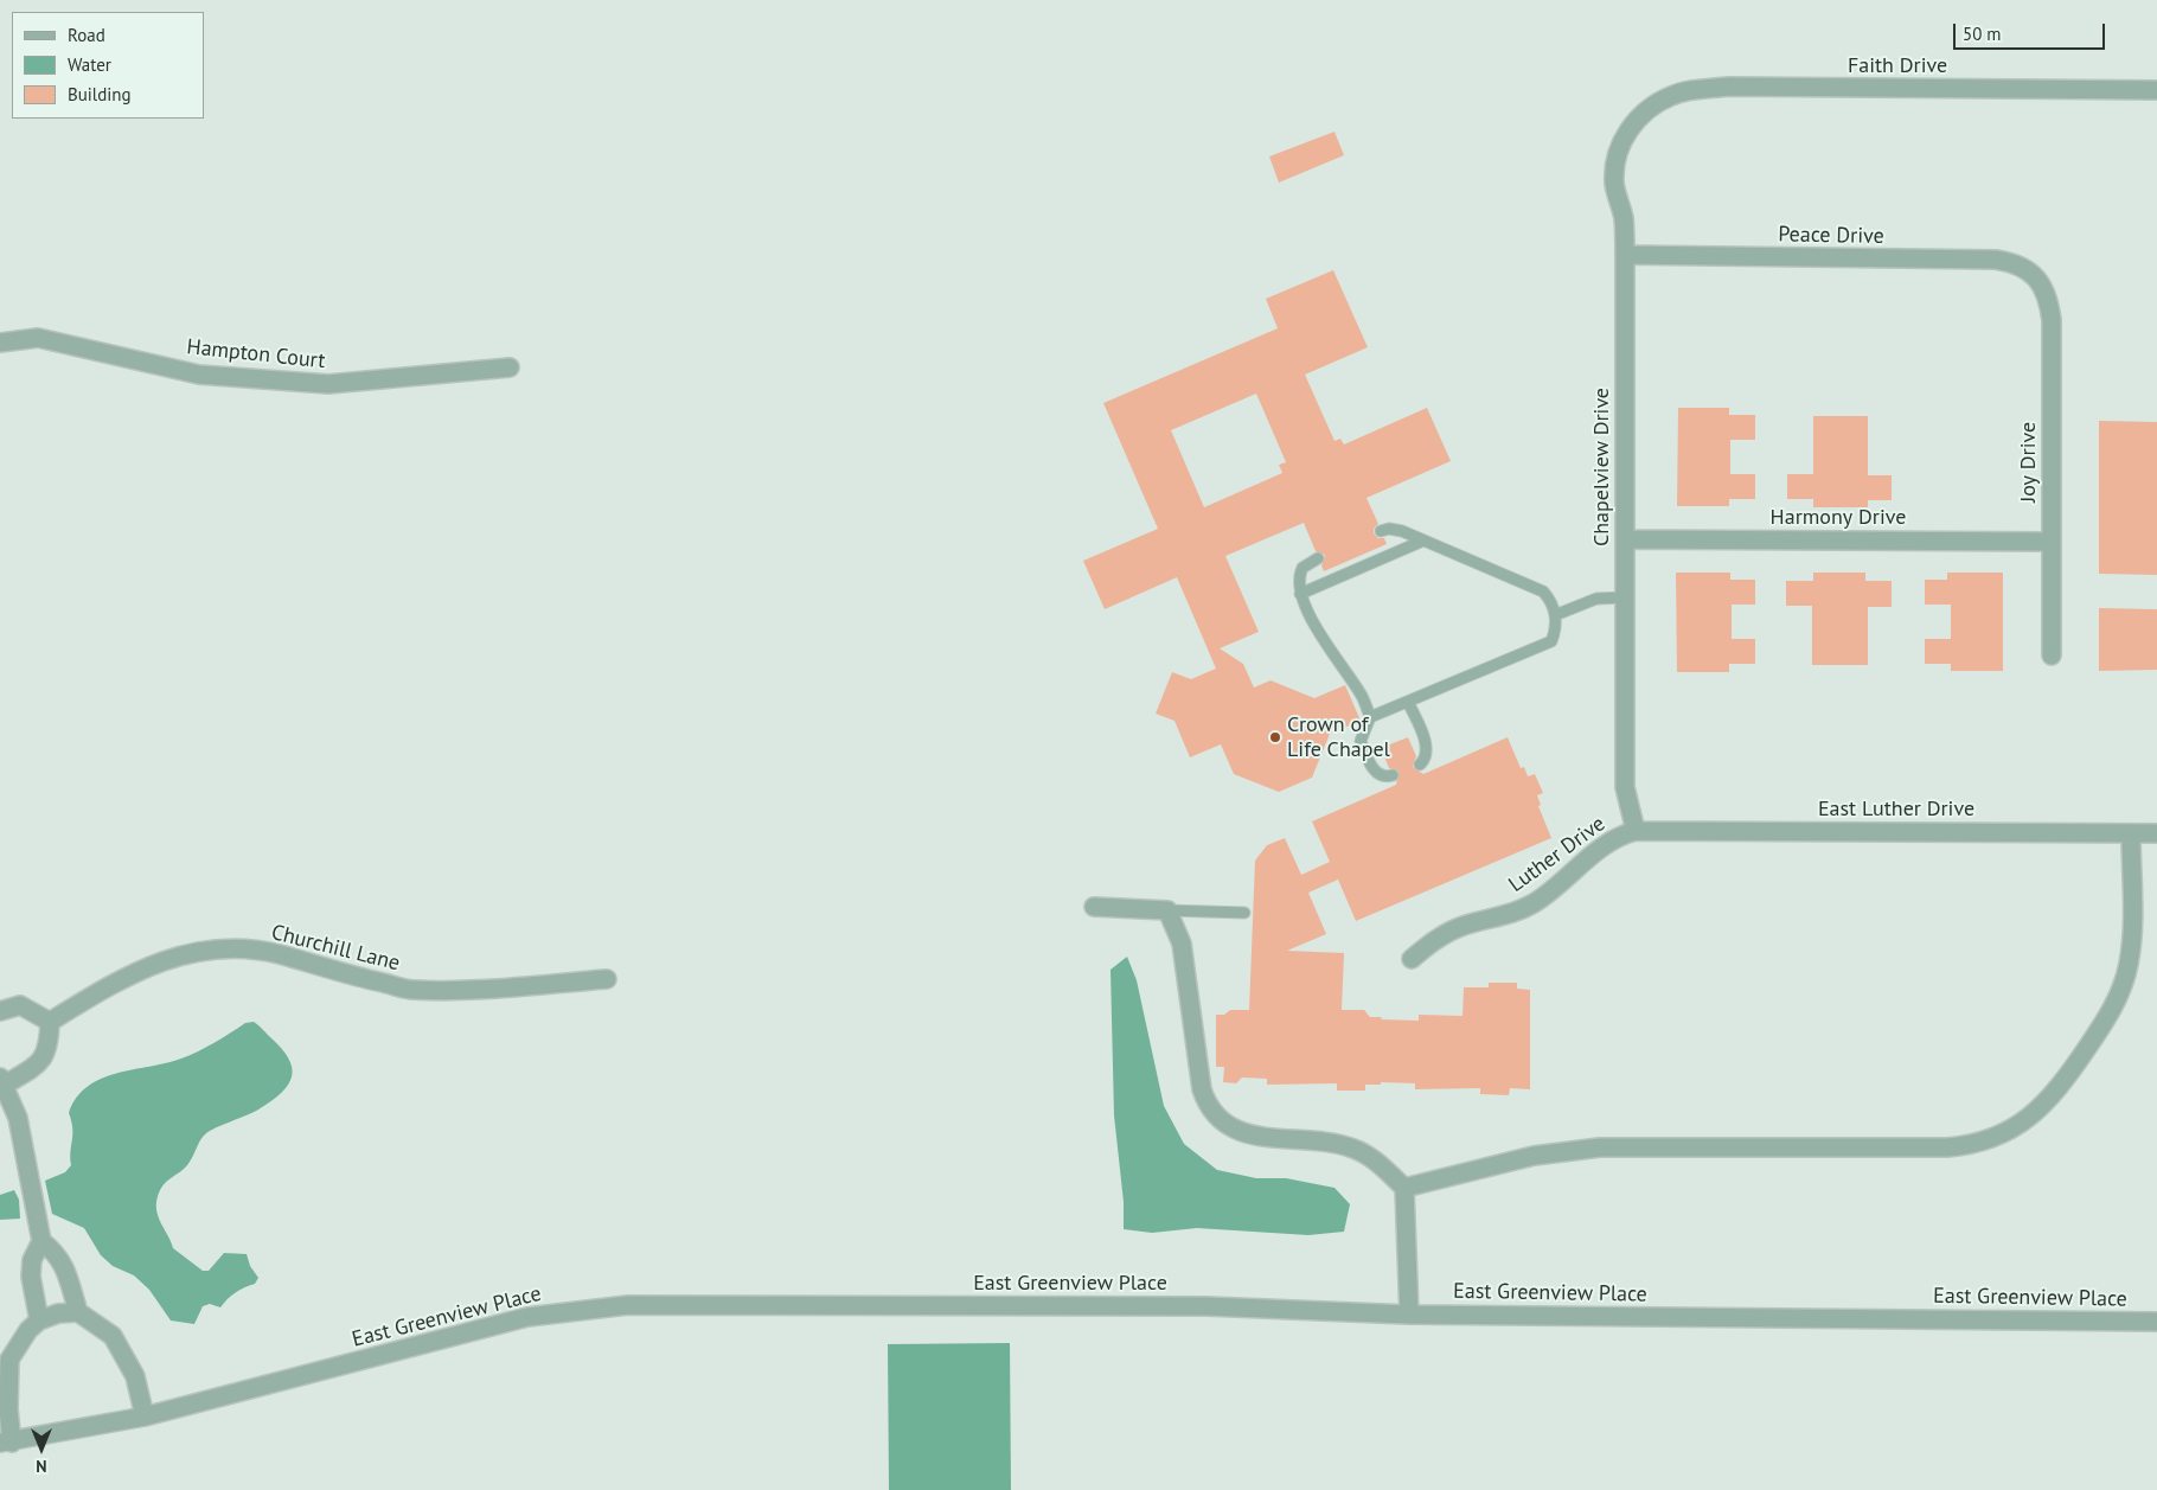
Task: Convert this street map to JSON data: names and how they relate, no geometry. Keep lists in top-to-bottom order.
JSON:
{
  "streets": {
    "street": [
      "Faith Drive",
      "Peace Drive",
      "Hampton Court",
      "Joy Drive",
      "Chapelview Drive",
      "Harmony Drive",
      "East Luther Drive",
      "Luther Drive",
      "Churchill Lane",
      "East Greenview Place"
    ]
  },
  "crossings": [
    ["Faith Drive", "Chapelview Drive"],
    ["Peace Drive", "Joy Drive"],
    ["Peace Drive", "Chapelview Drive"],
    ["Joy Drive", "Harmony Drive"],
    ["Chapelview Drive", "Harmony Drive"],
    ["Chapelview Drive", "East Luther Drive"],
    ["Chapelview Drive", "Luther Drive"],
    ["East Luther Drive", "Luther Drive"]
  ],
  "places": ["Crown of Life Chapel"],
  "legend": ["Road", "Water", "Building"],
  "scale_bar": "50 m",
  "north": "bottom"
}
